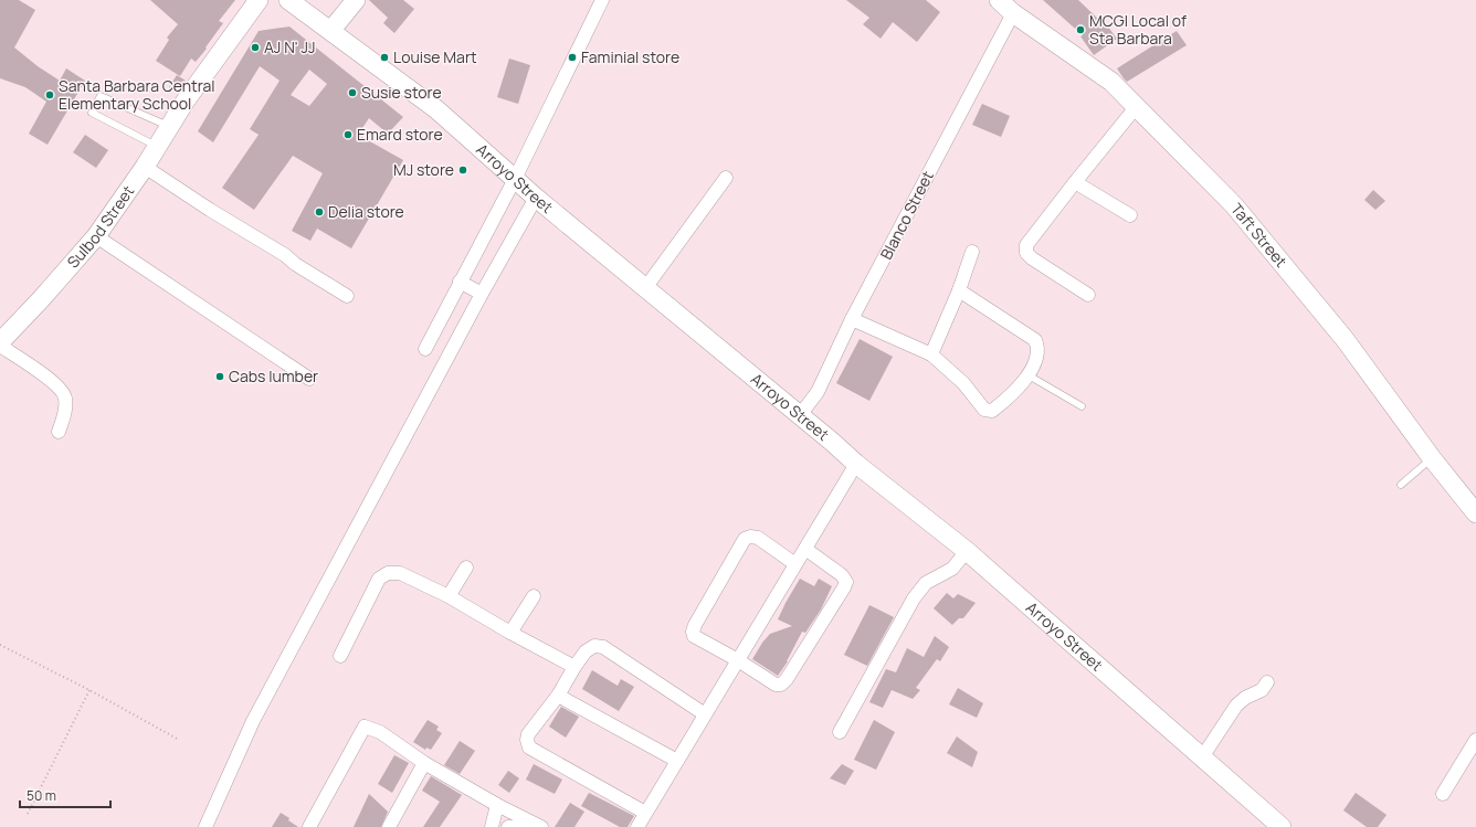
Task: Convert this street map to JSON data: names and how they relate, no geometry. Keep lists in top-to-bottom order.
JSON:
{
  "streets": {
    "street": [
      "Arroyo Street",
      "Blanco Street",
      "Sulbod Street",
      "Taft Street"
    ]
  },
  "crossings": [
    ["Arroyo Street", "Blanco Street"],
    ["Blanco Street", "Taft Street"]
  ],
  "places": [
    "MCGI Local of Sta Barbara",
    "AJ N' JJ",
    "Louise Mart",
    "Faminial store",
    "Susie store",
    "Santa Barbara Central Elementary School",
    "Emard store",
    "MJ store",
    "Delia store",
    "Cabs lumber"
  ],
  "scale_bar": "50 m"
}
